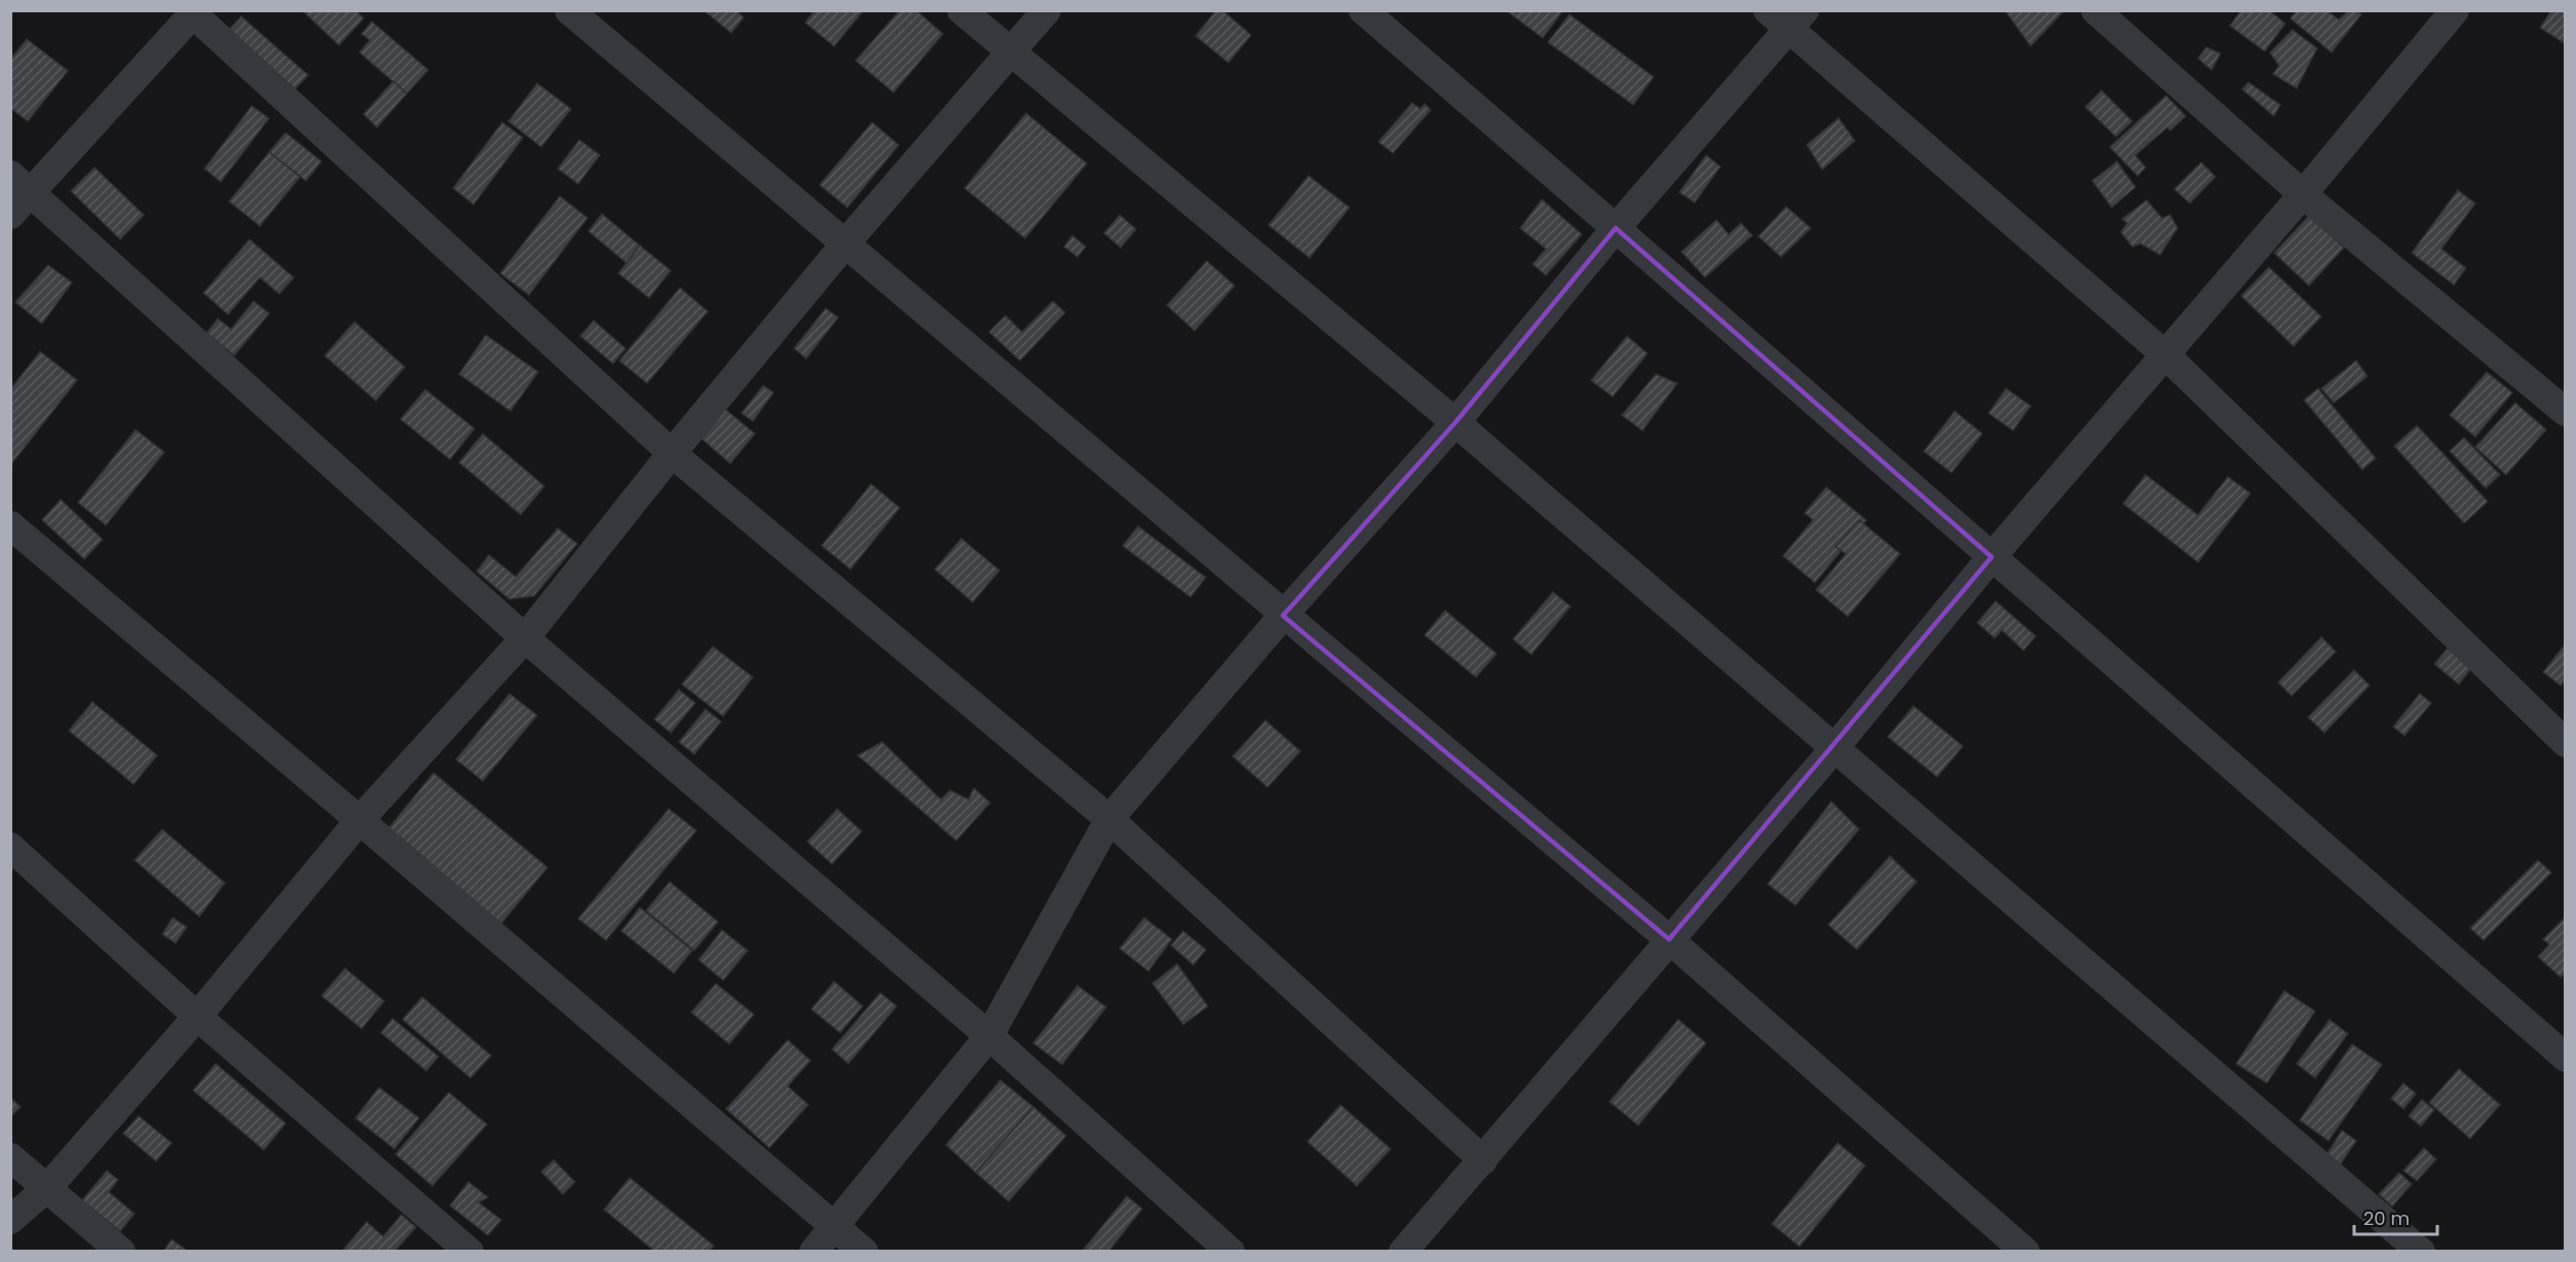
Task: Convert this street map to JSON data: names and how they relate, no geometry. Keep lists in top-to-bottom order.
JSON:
{
  "scale_bar": "20 m"
}
